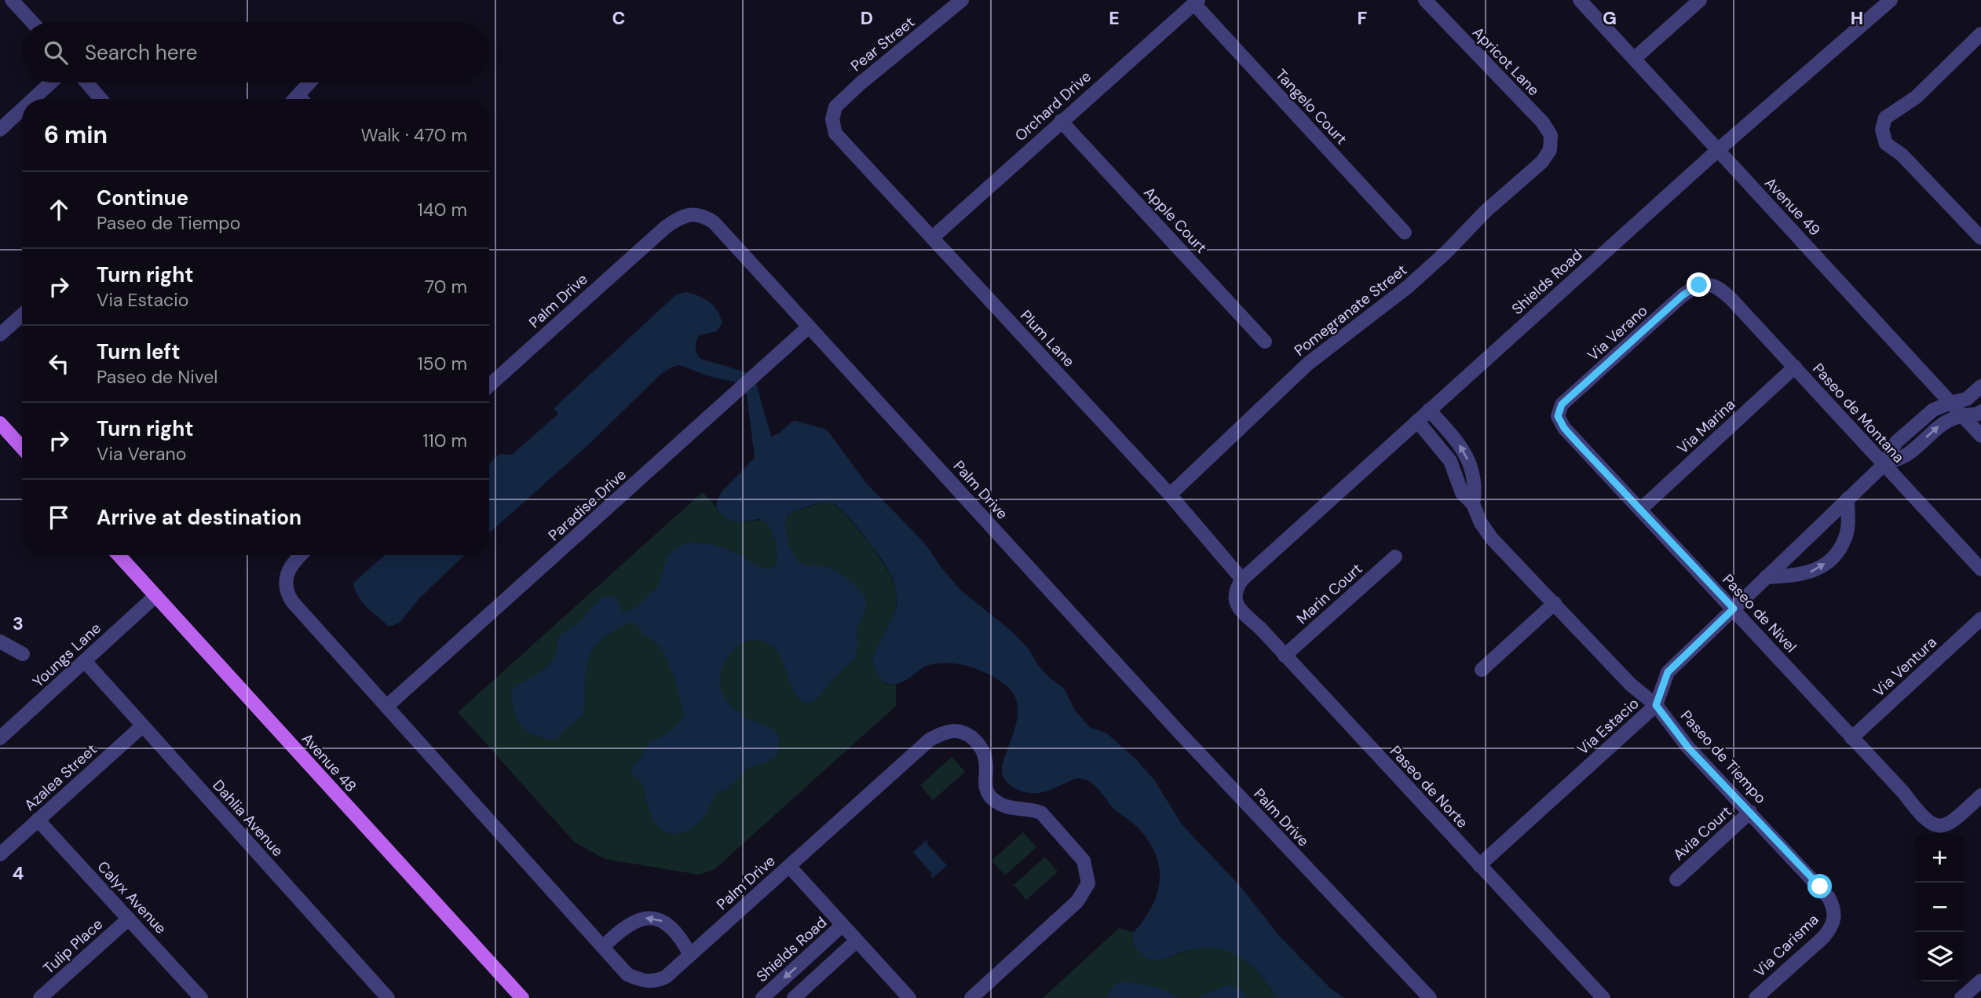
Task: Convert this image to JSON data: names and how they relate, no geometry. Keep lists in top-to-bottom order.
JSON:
{
  "streets": {
    "main road": ["Avenue 48"],
    "street": [
      "Pear Street",
      "Apricot Lane",
      "Orchard Drive",
      "Tangelo Court",
      "Avenue 49",
      "Apple Court",
      "Shields Road",
      "Palm Drive",
      "Pomegranate Street",
      "Via Verano",
      "Plum Lane",
      "Paseo de Montana",
      "Via Marina",
      "Paradise Drive",
      "Marin Court",
      "Paseo de Nivel",
      "Youngs Lane",
      "Via Ventura",
      "Via Estacio",
      "Paseo de Tiempo",
      "Azalea Street",
      "Paseo de Norte",
      "Dahlia Avenue",
      "Avia Court",
      "Calyx Avenue",
      "Via Carisma",
      "Tulip Place"
    ]
  },
  "crossings": [
    ["Pear Street", "Plum Lane"],
    ["Apricot Lane", "Pomegranate Street"],
    ["Orchard Drive", "Tangelo Court"],
    ["Orchard Drive", "Apple Court"],
    ["Orchard Drive", "Plum Lane"],
    ["Avenue 49", "Shields Road"],
    ["Avenue 49", "Via Estacio"],
    ["Shields Road", "Plum Lane"],
    ["Shields Road", "Paseo de Tiempo"],
    ["Shields Road", "Paseo de Norte"],
    ["Palm Drive", "Paradise Drive"],
    ["Pomegranate Street", "Plum Lane"],
    ["Via Verano", "Paseo de Montana"],
    ["Via Verano", "Paseo de Nivel"],
    ["Paseo de Montana", "Via Marina"],
    ["Paseo de Montana", "Via Estacio"],
    ["Via Marina", "Paseo de Nivel"],
    ["Marin Court", "Paseo de Norte"],
    ["Paseo de Nivel", "Via Ventura"],
    ["Paseo de Nivel", "Via Estacio"],
    ["Youngs Lane", "Avenue 48"],
    ["Youngs Lane", "Dahlia Avenue"],
    ["Via Estacio", "Paseo de Tiempo"],
    ["Via Estacio", "Paseo de Norte"],
    ["Paseo de Tiempo", "Avia Court"],
    ["Paseo de Tiempo", "Via Carisma"],
    ["Azalea Street", "Dahlia Avenue"],
    ["Azalea Street", "Calyx Avenue"],
    ["Calyx Avenue", "Tulip Place"]
  ],
  "page": {
    "search": "Search here",
    "heading": ["6 min", "Walk · 470 m"],
    "list": [
      ["Continue", "Paseo de Tiempo", "140 m"],
      ["Turn right", "Via Estacio", "70 m"],
      ["Turn left", "Paseo de Nivel", "150 m"],
      ["Turn right", "Via Verano", "110 m"],
      "Arrive at destination"
    ],
    "map_buttons": ["+", "−"]
  },
  "grid": {
    "columns": [
      "C",
      "D",
      "E",
      "F",
      "G",
      "H"
    ],
    "rows": ["3", "4"]
  }
}
